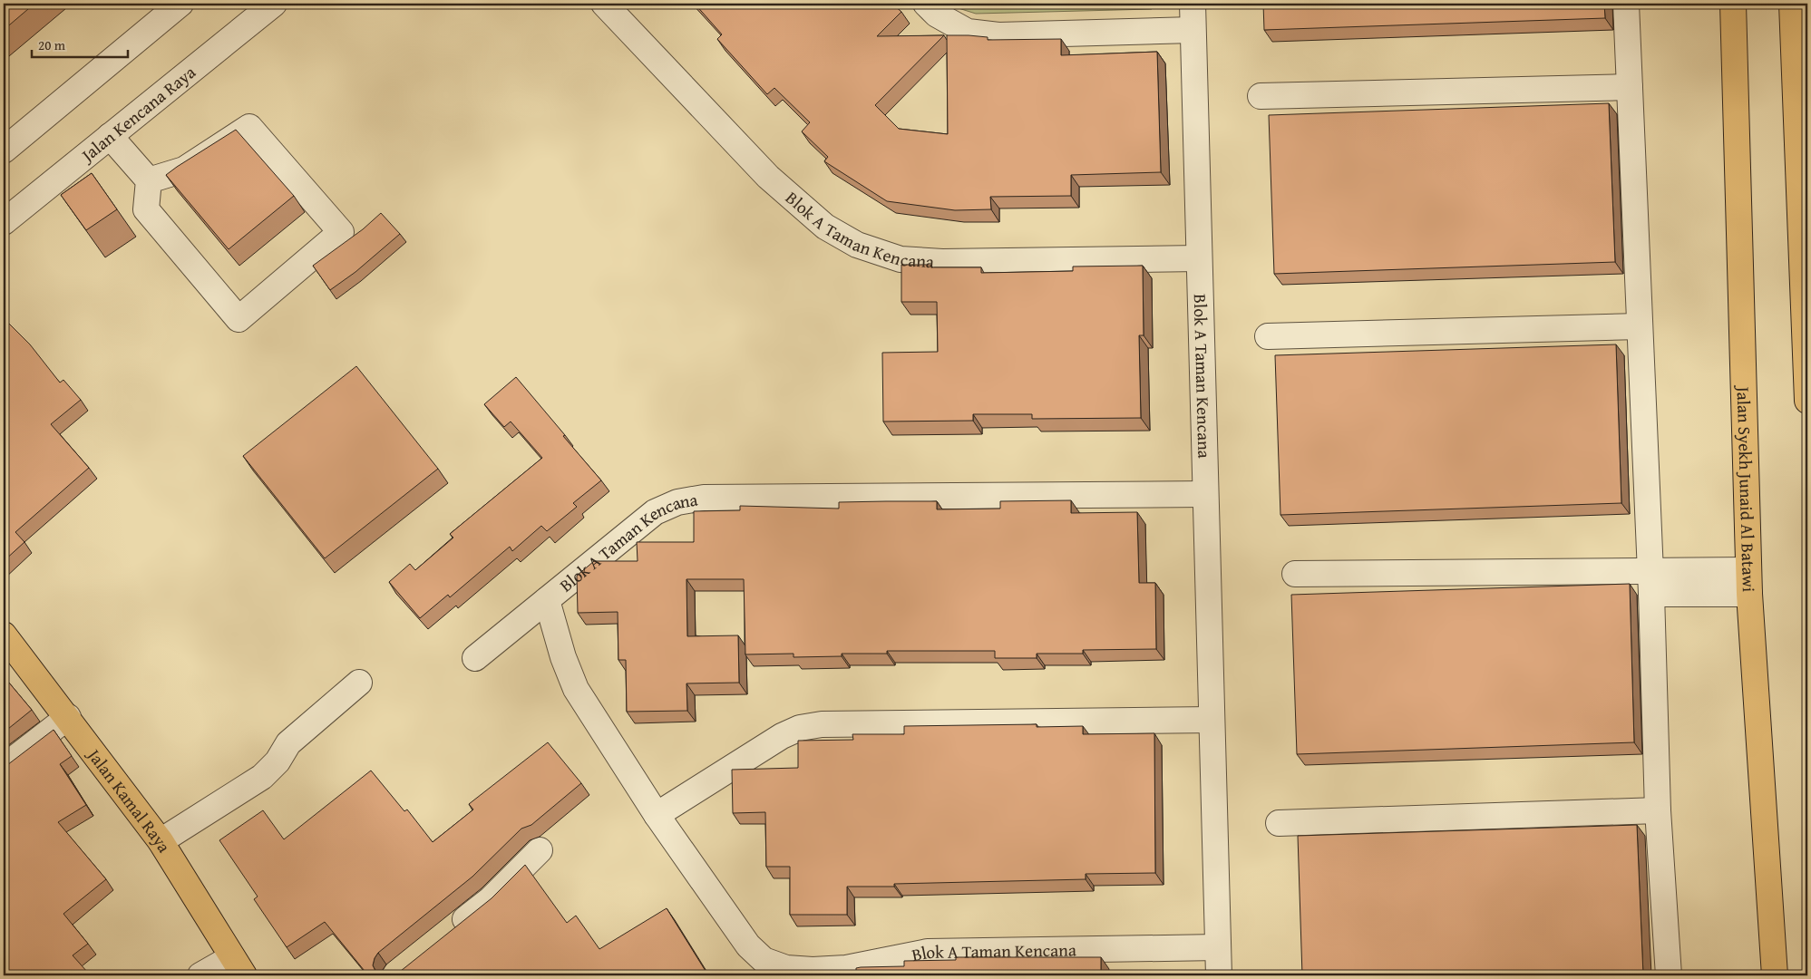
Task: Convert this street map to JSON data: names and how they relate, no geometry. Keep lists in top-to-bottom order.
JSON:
{
  "streets": {
    "main road": ["Jalan Syekh Junaid Al Batawi", "Jalan Kamal Raya"],
    "street": ["Jalan Kencana Raya", "Blok A Taman Kencana"]
  },
  "scale_bar": "20 m"
}
